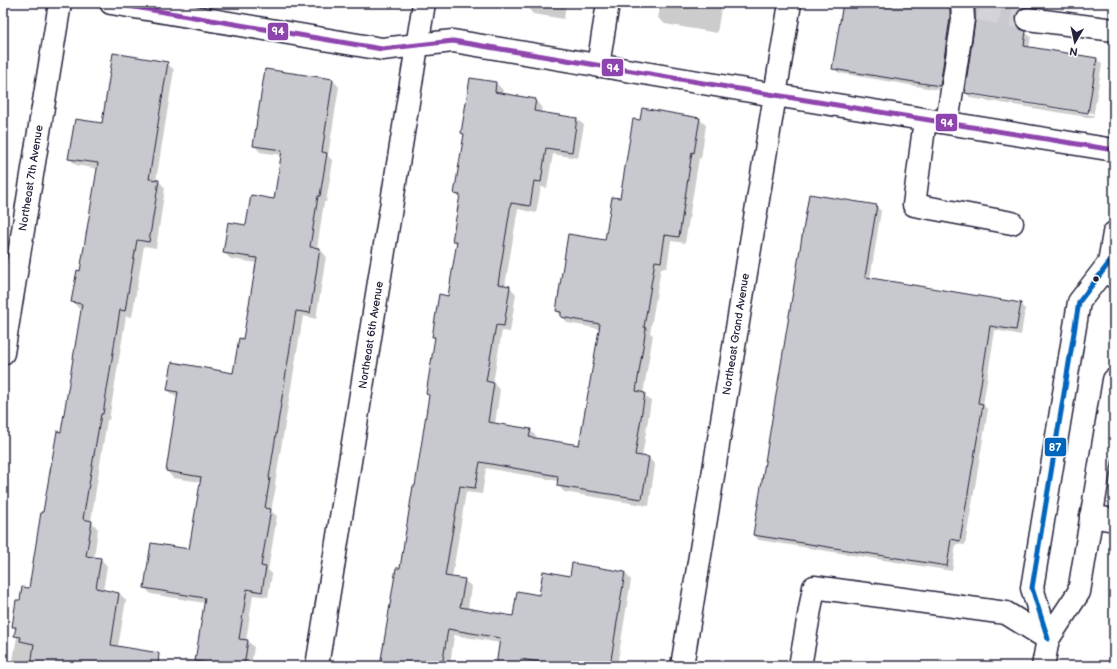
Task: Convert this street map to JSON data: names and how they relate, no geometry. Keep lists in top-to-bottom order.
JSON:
{
  "streets": {
    "street": ["Northeast 7th Avenue", "Northeast Grand Avenue", "Northeast 6th Avenue"]
  },
  "lines": ["transit line 94", "transit line 87"],
  "north": "bottom"
}
